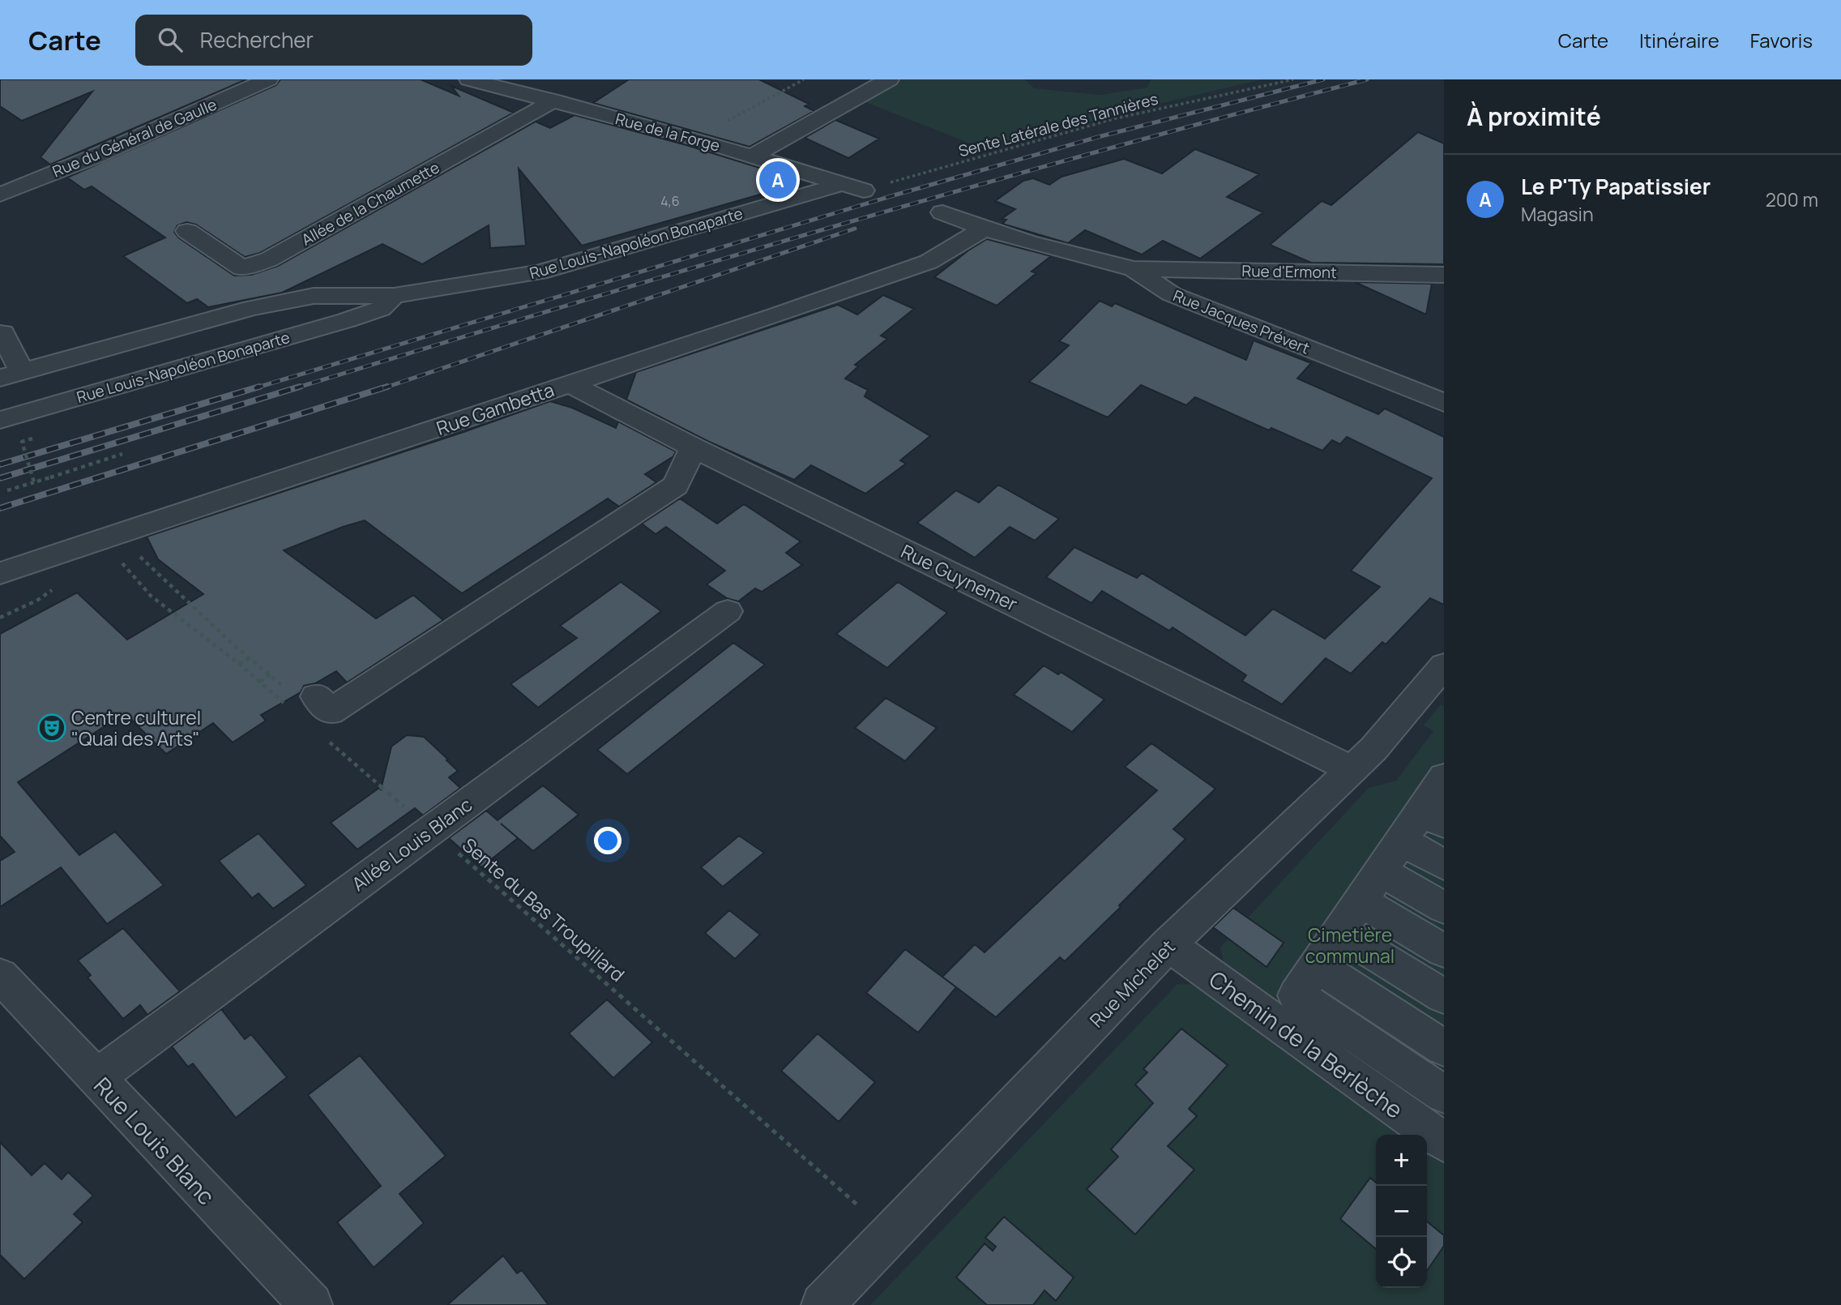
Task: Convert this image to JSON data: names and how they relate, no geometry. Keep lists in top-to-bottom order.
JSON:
{
  "streets": {
    "street": [
      "Rue de la Forge",
      "Rue du Général de Gaulle",
      "Allée de la Chaumette",
      "Rue Louis-Napoléon Bonaparte",
      "Rue d'Ermont",
      "Rue Jacques Prévert",
      "Rue Gambetta",
      "Rue Guynemer",
      "Allée Louis Blanc",
      "Rue Michelet",
      "Chemin de la Berlèche",
      "Rue Louis Blanc"
    ],
    "path": ["Sente Latérale des Tannières", "Sente du Bas Troupillard"]
  },
  "crossings": [
    ["Sente Latérale des Tannières", "Rue de la Forge"],
    ["Sente Latérale des Tannières", "Rue Louis-Napoléon Bonaparte"],
    ["Rue de la Forge", "Allée de la Chaumette"],
    ["Rue de la Forge", "Rue Louis-Napoléon Bonaparte"],
    ["Rue d'Ermont", "Rue Jacques Prévert"],
    ["Rue Jacques Prévert", "Rue Gambetta"],
    ["Rue Gambetta", "Rue Guynemer"],
    ["Rue Guynemer", "Rue Michelet"],
    ["Allée Louis Blanc", "Sente du Bas Troupillard"],
    ["Allée Louis Blanc", "Rue Louis Blanc"],
    ["Sente du Bas Troupillard", "Rue Michelet"],
    ["Rue Michelet", "Chemin de la Berlèche"]
  ],
  "parks": ["Cimetière communal"],
  "places": {
    "theatre": ["Centre culturel \"Quai des Arts\""]
  },
  "house_numbers": ["4,6"],
  "page": {
    "header": "Carte",
    "search": "Rechercher",
    "nav": ["Carte", "Itinéraire", "Favoris"],
    "heading": "À proximité",
    "list": [
      {
        "mark": "A",
        "name": "Le P'Ty Papatissier",
        "note": "Magasin",
        "value": "200 m"
      }
    ],
    "pins": "A",
    "map_buttons": ["+", "−"]
  }
}
